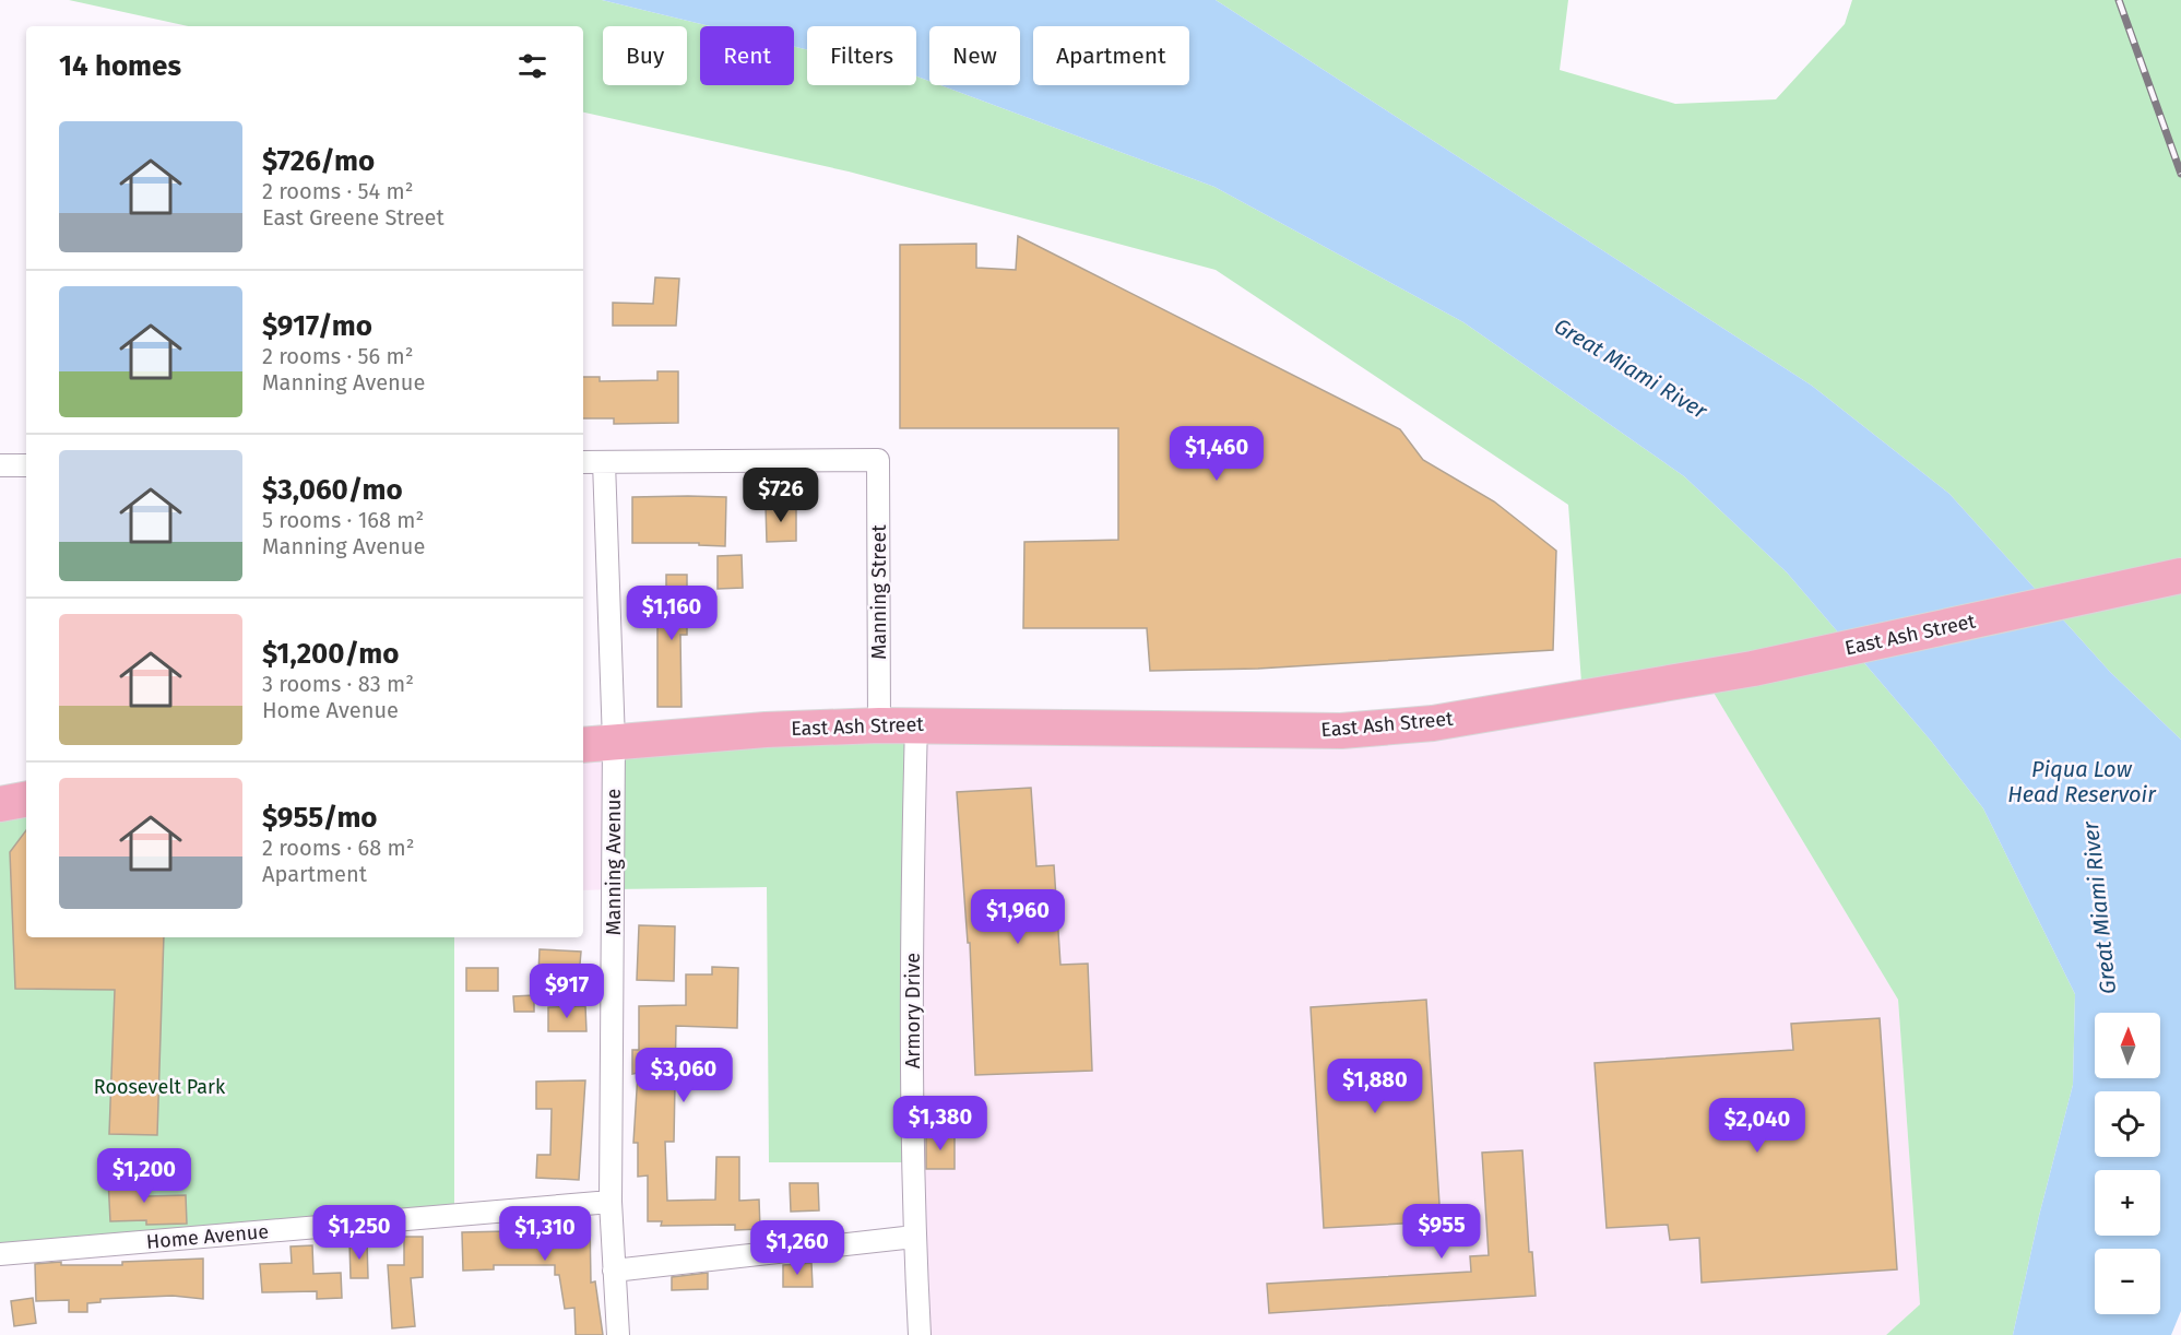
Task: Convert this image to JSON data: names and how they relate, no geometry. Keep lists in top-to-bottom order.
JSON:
{
  "streets": {
    "main road": ["East Ash Street"],
    "street": [
      "Manning Street",
      "Manning Avenue",
      "Armory Drive",
      "Home Avenue"
    ]
  },
  "crossings": [
    ["Manning Street", "East Ash Street"],
    ["Manning Street", "Manning Avenue"],
    ["East Ash Street", "Manning Avenue"],
    ["East Ash Street", "Armory Drive"],
    ["Manning Avenue", "Home Avenue"]
  ],
  "water": ["Great Miami River", "Piqua Low Head Reservoir"],
  "parks": ["Roosevelt Park"],
  "north": "top",
  "page": {
    "chip": [
      "Buy",
      "Rent",
      "Filters",
      "New",
      "Apartment"
    ],
    "heading": "14 homes",
    "list": [
      {
        "name": "$726/mo",
        "note": "2 rooms · 54 m² · East Greene Street"
      },
      {
        "name": "$917/mo",
        "note": "2 rooms · 56 m² · Manning Avenue"
      },
      {
        "name": "$3,060/mo",
        "note": "5 rooms · 168 m² · Manning Avenue"
      },
      {
        "name": "$1,200/mo",
        "note": "3 rooms · 83 m² · Home Avenue"
      },
      {
        "name": "$955/mo",
        "note": "2 rooms · 68 m² · Apartment"
      }
    ],
    "price": [
      "$1,460",
      "$726",
      "$1,160",
      "$1,960",
      "$917",
      "$3,060",
      "$1,880",
      "$1,380",
      "$2,040",
      "$1,200",
      "$955",
      "$1,250",
      "$1,310",
      "$1,260"
    ],
    "map_buttons": ["+", "−"]
  }
}
